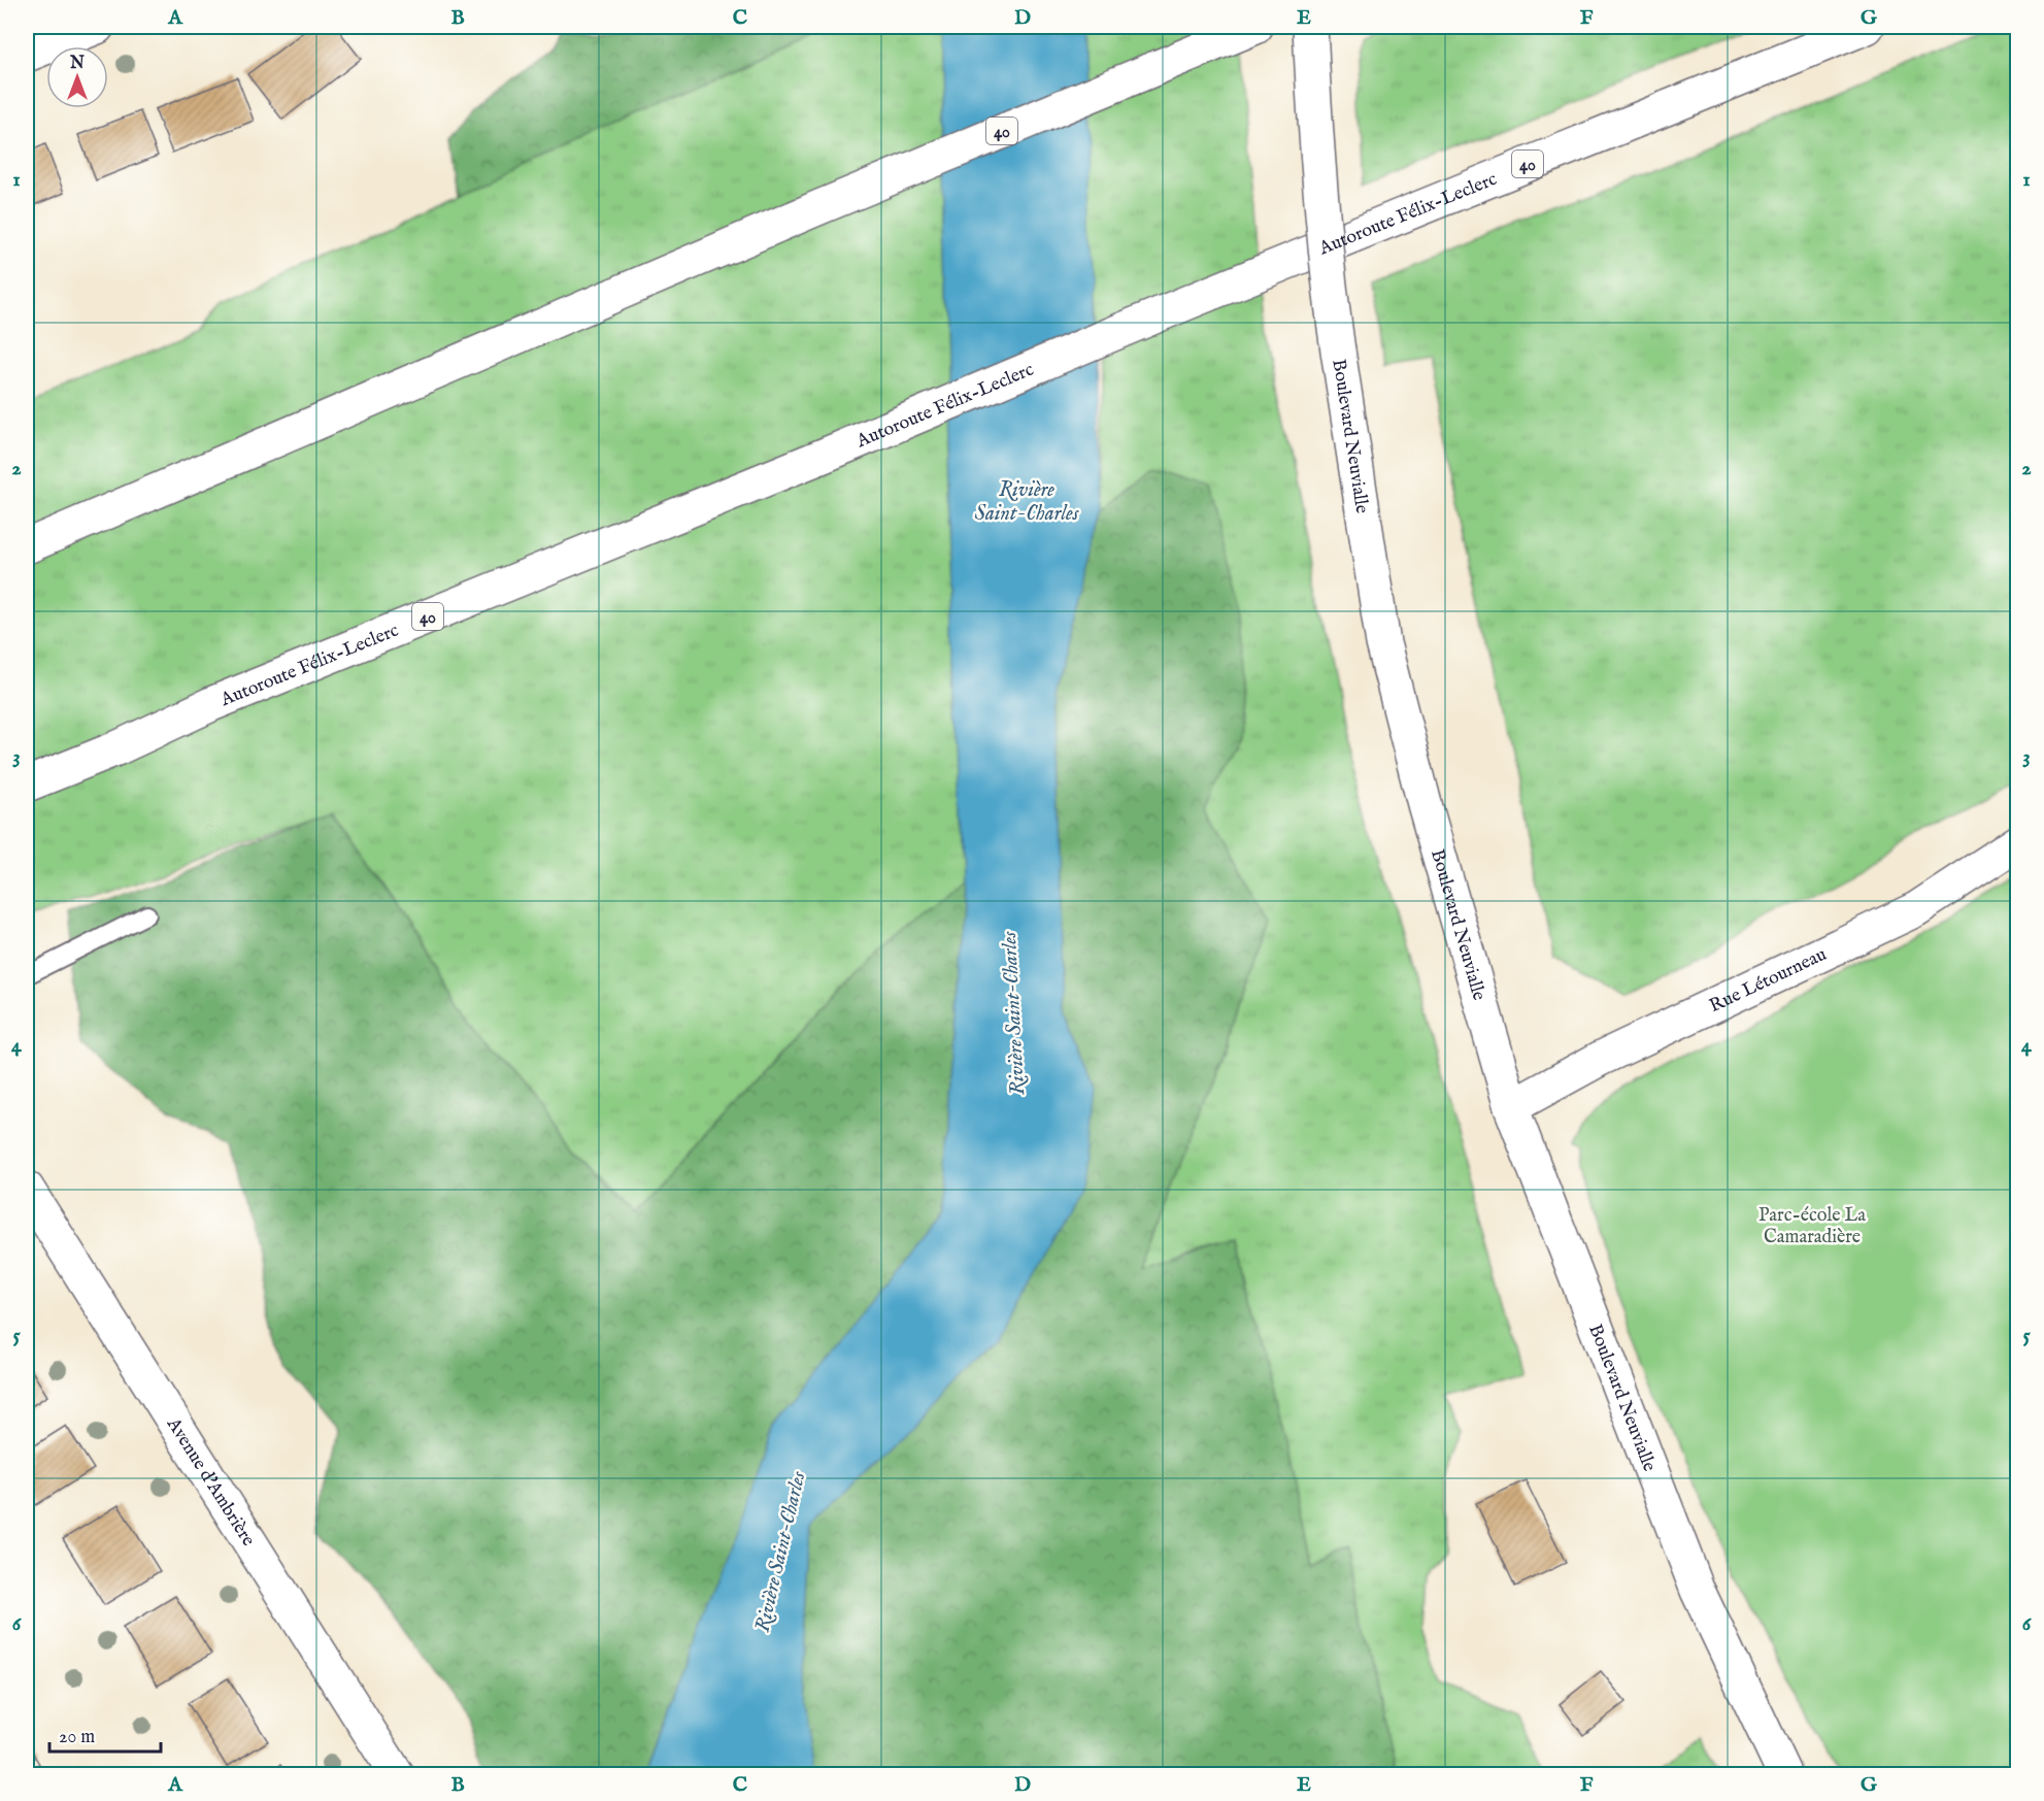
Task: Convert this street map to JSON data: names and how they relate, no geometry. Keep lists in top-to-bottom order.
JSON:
{
  "streets": {
    "main road": [
      "40",
      "Autoroute Félix-Leclerc",
      "Boulevard Neuvialle",
      "Rue Létourneau",
      "Avenue d'Ambrière"
    ]
  },
  "crossings": [
    ["Boulevard Neuvialle", "Rue Létourneau"]
  ],
  "water": ["Rivière Saint-Charles"],
  "parks": ["Parc-école La Camaradière"],
  "scale_bar": "20 m",
  "north": "top",
  "grid": {
    "columns": [
      "A",
      "B",
      "C",
      "D",
      "E",
      "F",
      "G"
    ],
    "rows": [
      "1",
      "2",
      "3",
      "4",
      "5",
      "6"
    ]
  }
}
